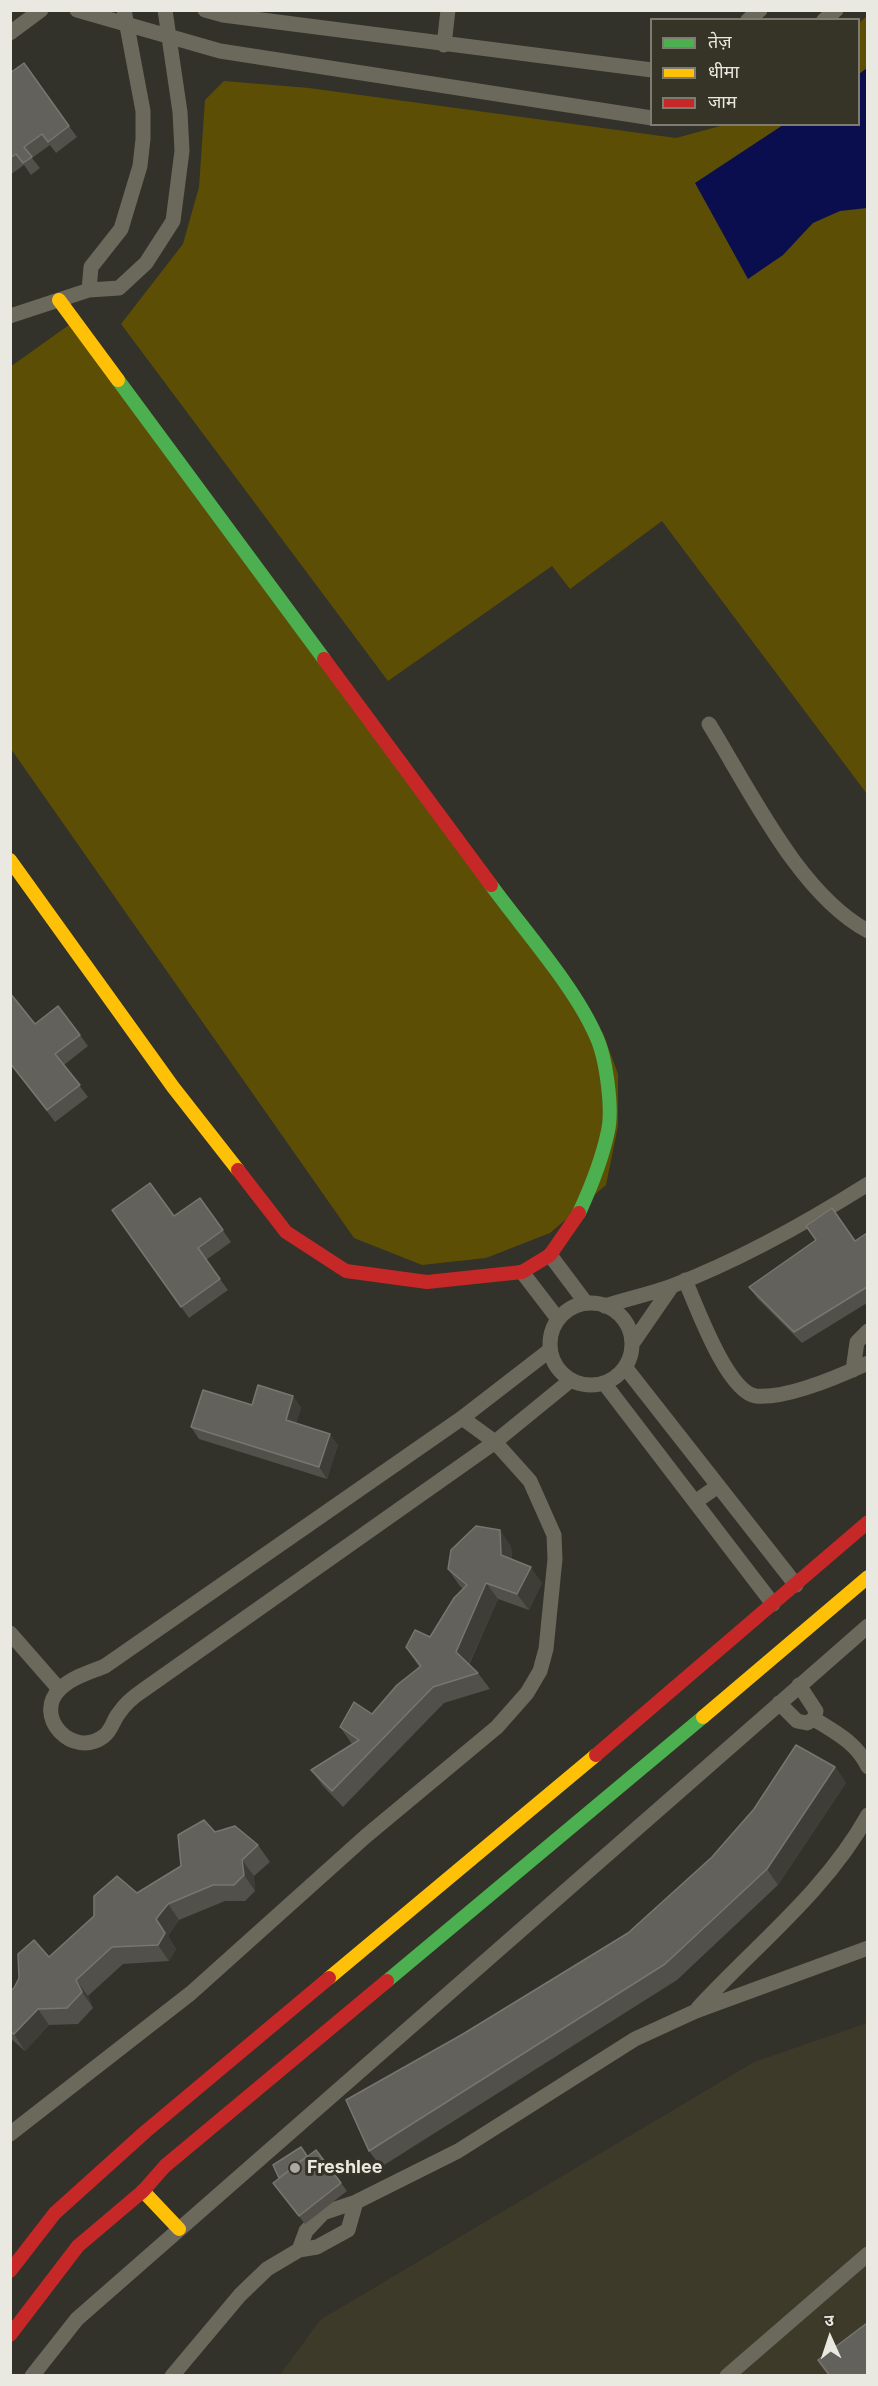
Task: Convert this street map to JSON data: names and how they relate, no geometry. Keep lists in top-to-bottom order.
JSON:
{
  "places": ["Freshlee"],
  "legend": ["तेज़", "धीमा", "जाम"],
  "north": "top"
}
